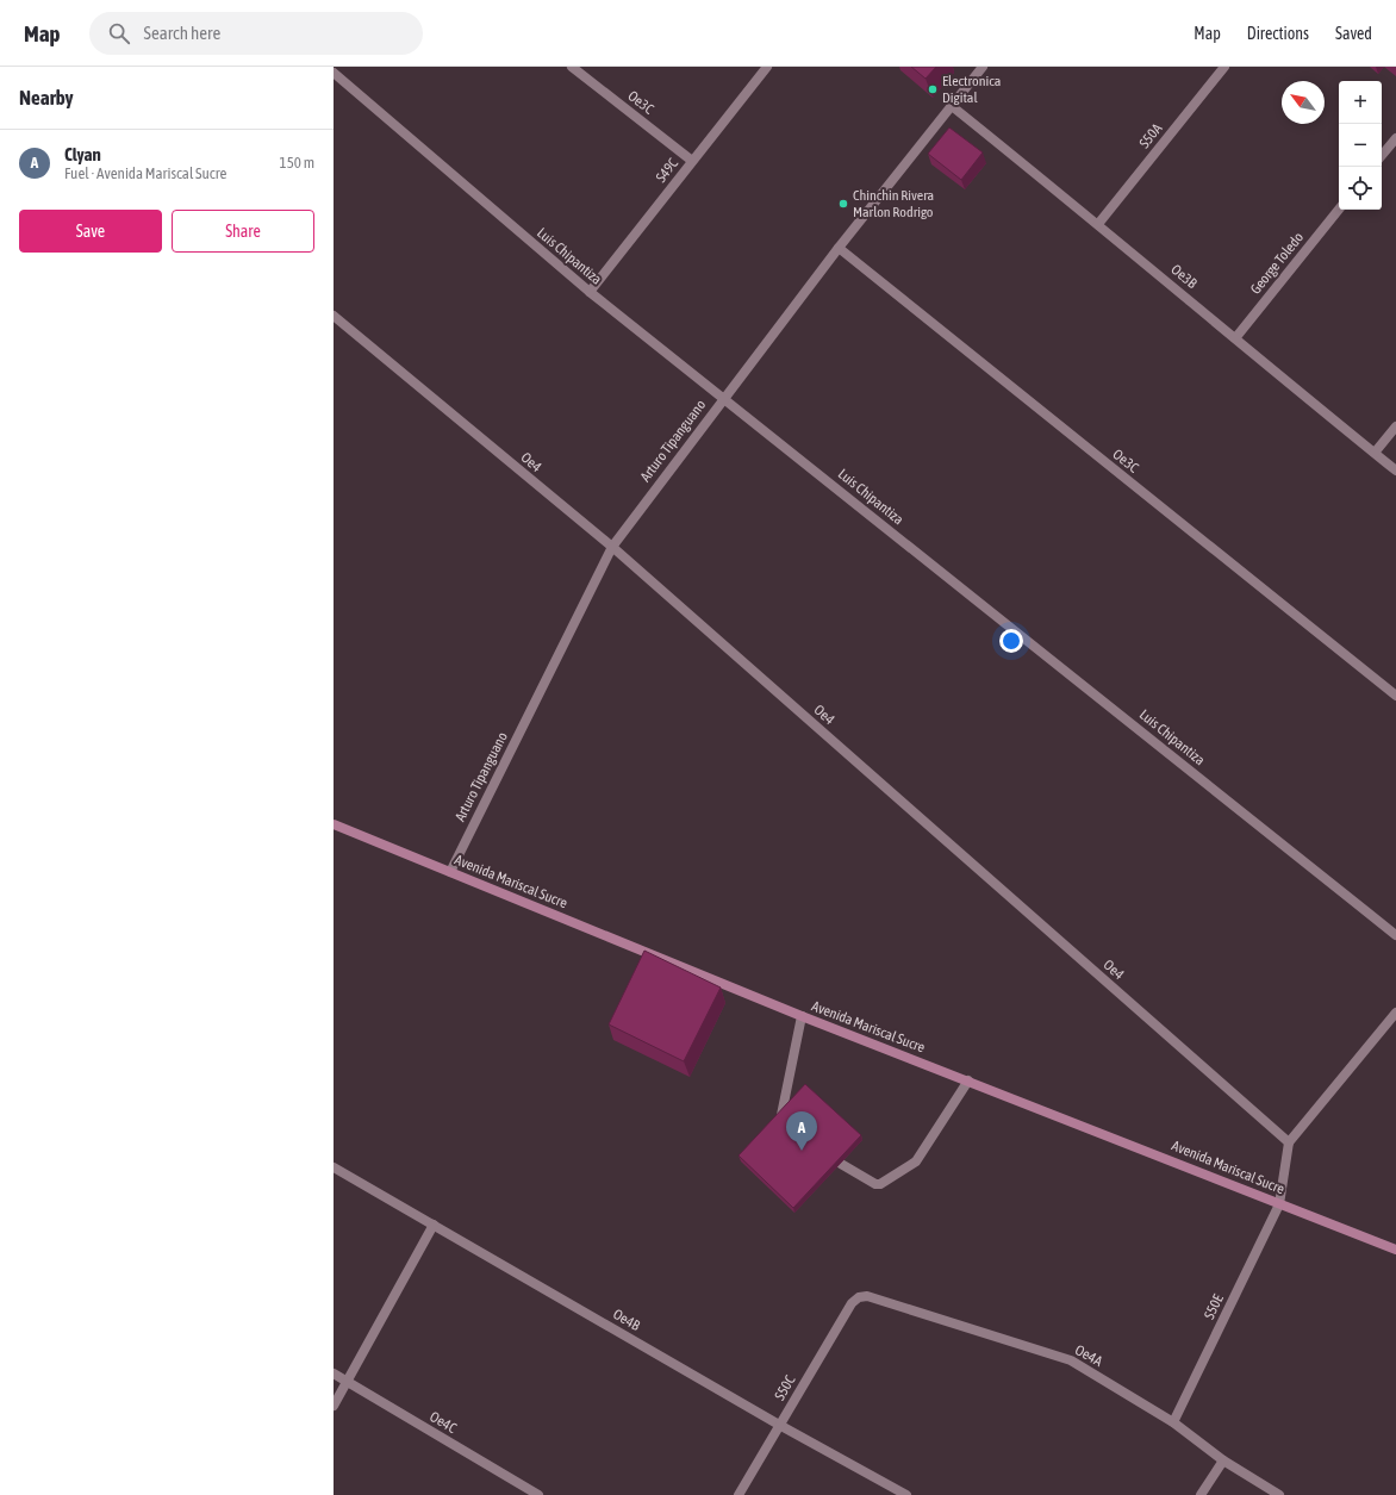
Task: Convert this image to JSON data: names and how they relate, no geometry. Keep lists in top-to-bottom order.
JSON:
{
  "streets": {
    "main road": ["Avenida Mariscal Sucre"],
    "street": [
      "Oe3C",
      "S50A",
      "S49C",
      "Luis Chipantiza",
      "George Toledo",
      "Oe3B",
      "Arturo Tipanguano",
      "Oe4",
      "S50E",
      "Oe4B",
      "Oe4A",
      "S50C",
      "Oe4C"
    ]
  },
  "crossings": [
    ["Oe3C", "S49C"],
    ["Oe3C", "Arturo Tipanguano"],
    ["S50A", "Oe3B"],
    ["S49C", "Luis Chipantiza"],
    ["Luis Chipantiza", "Arturo Tipanguano"],
    ["George Toledo", "Oe3B"],
    ["Oe3B", "Arturo Tipanguano"],
    ["Arturo Tipanguano", "Oe4"],
    ["Arturo Tipanguano", "Avenida Mariscal Sucre"],
    ["Oe4", "S50E"],
    ["Avenida Mariscal Sucre", "S50E"],
    ["S50E", "Oe4A"],
    ["Oe4B", "S50C"],
    ["Oe4A", "S50C"]
  ],
  "places": ["Electronica Digital", "Chinchin Rivera Marlon Rodrigo"],
  "north": "top left",
  "page": {
    "header": "Map",
    "search": "Search here",
    "nav": ["Map", "Directions", "Saved"],
    "heading": "Nearby",
    "map_buttons": ["+", "−"],
    "list": [
      {
        "mark": "A",
        "name": "Clyan",
        "note": "Fuel · Avenida Mariscal Sucre",
        "value": "150 m"
      }
    ],
    "buttons": ["Save", "Share"],
    "pins": "A"
  }
}
